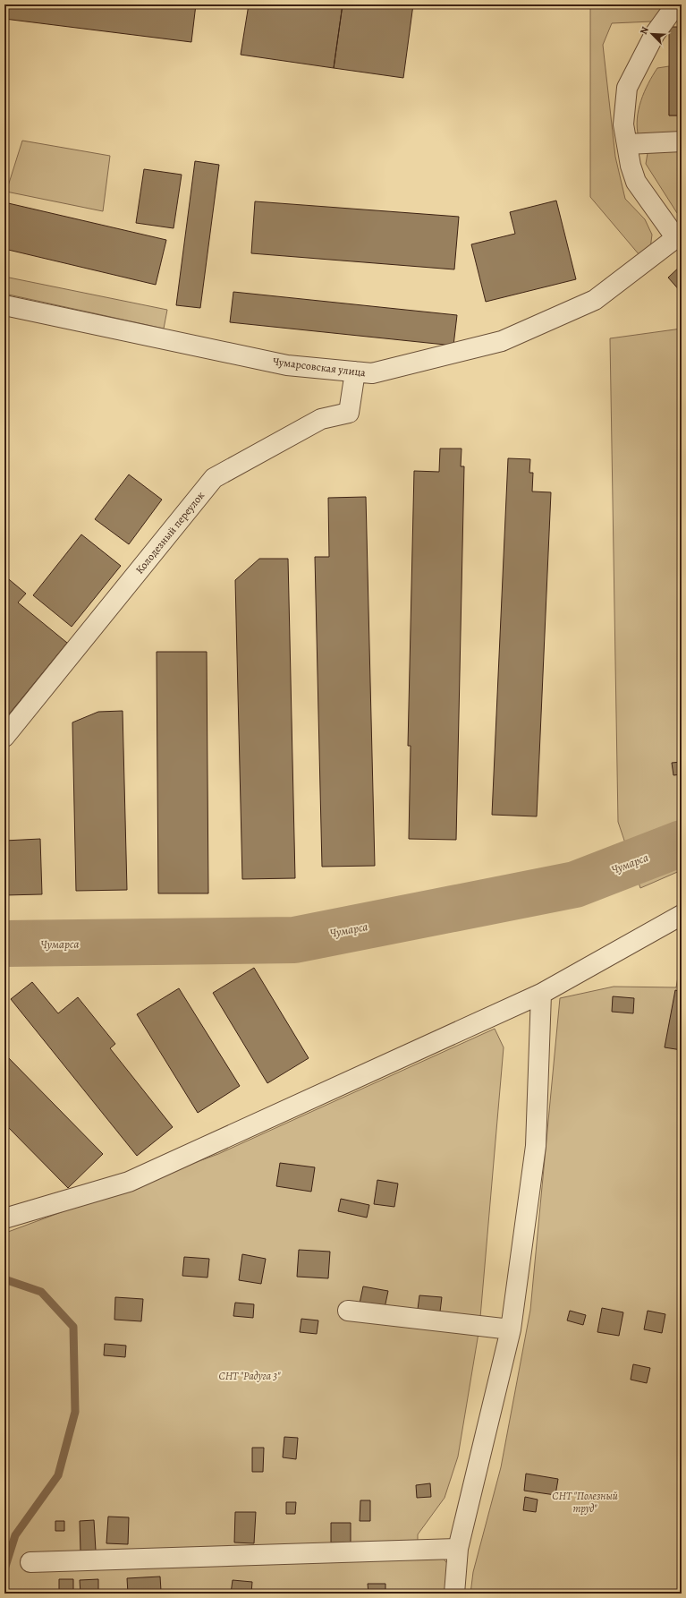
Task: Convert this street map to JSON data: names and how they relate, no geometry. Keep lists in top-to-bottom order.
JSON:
{
  "streets": {
    "street": ["Чумарсовская улица", "Колодезный переулок"]
  },
  "crossings": [
    ["Чумарсовская улица", "Колодезный переулок"]
  ],
  "water": ["Чумарса"],
  "parks": ["СНТ \"Радуга 3\"", "СНТ \"Полезный труд\""],
  "north": "top left"
}
